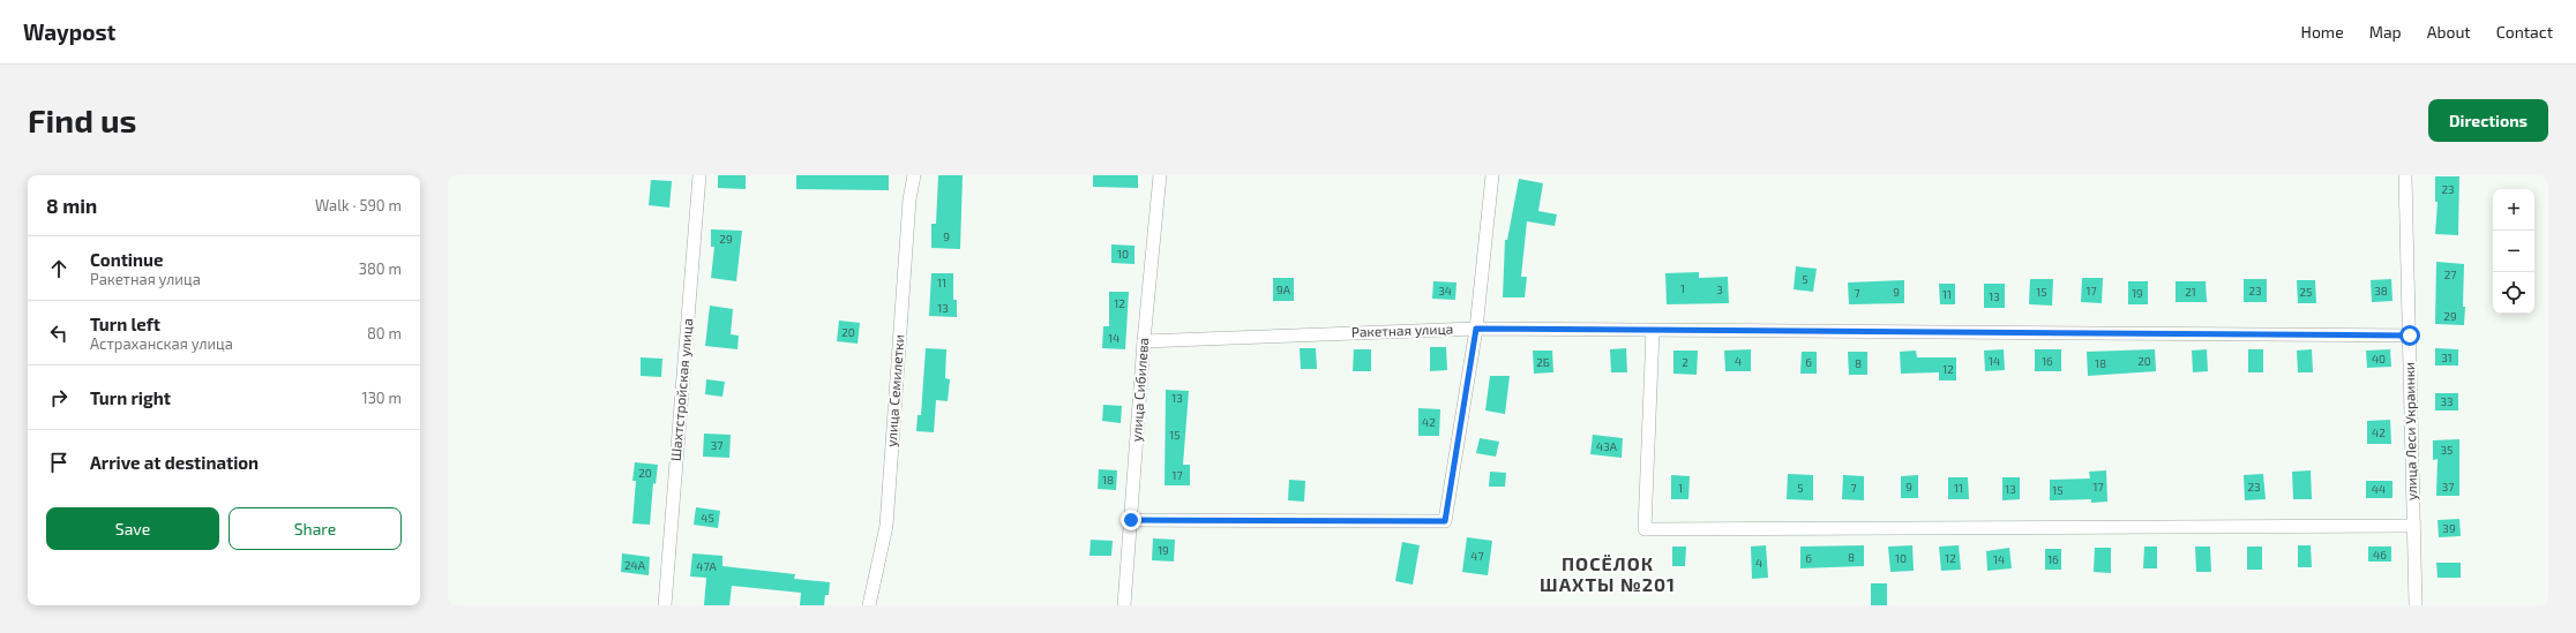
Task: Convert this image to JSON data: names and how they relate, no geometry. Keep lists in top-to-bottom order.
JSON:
{
  "streets": {
    "street": [
      "Ракетная улица",
      "Шахтстройская улица",
      "улица Сибилева",
      "улица Семилетки",
      "улица Леси Украинки"
    ]
  },
  "crossings": [
    ["Ракетная улица", "улица Сибилева"],
    ["Ракетная улица", "улица Леси Украинки"]
  ],
  "districts": ["ПОСЁЛОК ШАХТЫ №201"],
  "house_numbers": [
    "23",
    "9",
    "29",
    "10",
    "27",
    "5",
    "11",
    "1",
    "9А",
    "3",
    "34",
    "17",
    "23",
    "38",
    "9",
    "15",
    "21",
    "25",
    "7",
    "19",
    "11",
    "13",
    "12",
    "13",
    "29",
    "20",
    "14",
    "31",
    "40",
    "4",
    "14",
    "16",
    "20",
    "2Б",
    "2",
    "6",
    "8",
    "18",
    "12",
    "13",
    "33",
    "42",
    "42",
    "15",
    "37",
    "43А",
    "35",
    "20",
    "17",
    "18",
    "9",
    "17",
    "23",
    "37",
    "1",
    "5",
    "7",
    "11",
    "13",
    "44",
    "15",
    "45",
    "39",
    "19",
    "46",
    "47",
    "8",
    "6",
    "10",
    "12",
    "14",
    "16",
    "4",
    "24А",
    "47А"
  ],
  "page": {
    "header": "Waypost",
    "nav": [
      "Home",
      "Map",
      "About",
      "Contact"
    ],
    "buttons": [
      "Directions",
      ["Save", "Share"]
    ],
    "title": "Find us",
    "heading": ["8 min", "Walk · 590 m"],
    "map_buttons": ["+", "−"],
    "list": [
      ["Continue", "Ракетная улица", "380 m"],
      ["Turn left", "Астраханская улица", "80 m"],
      ["Turn right", "130 m"],
      "Arrive at destination"
    ]
  }
}
